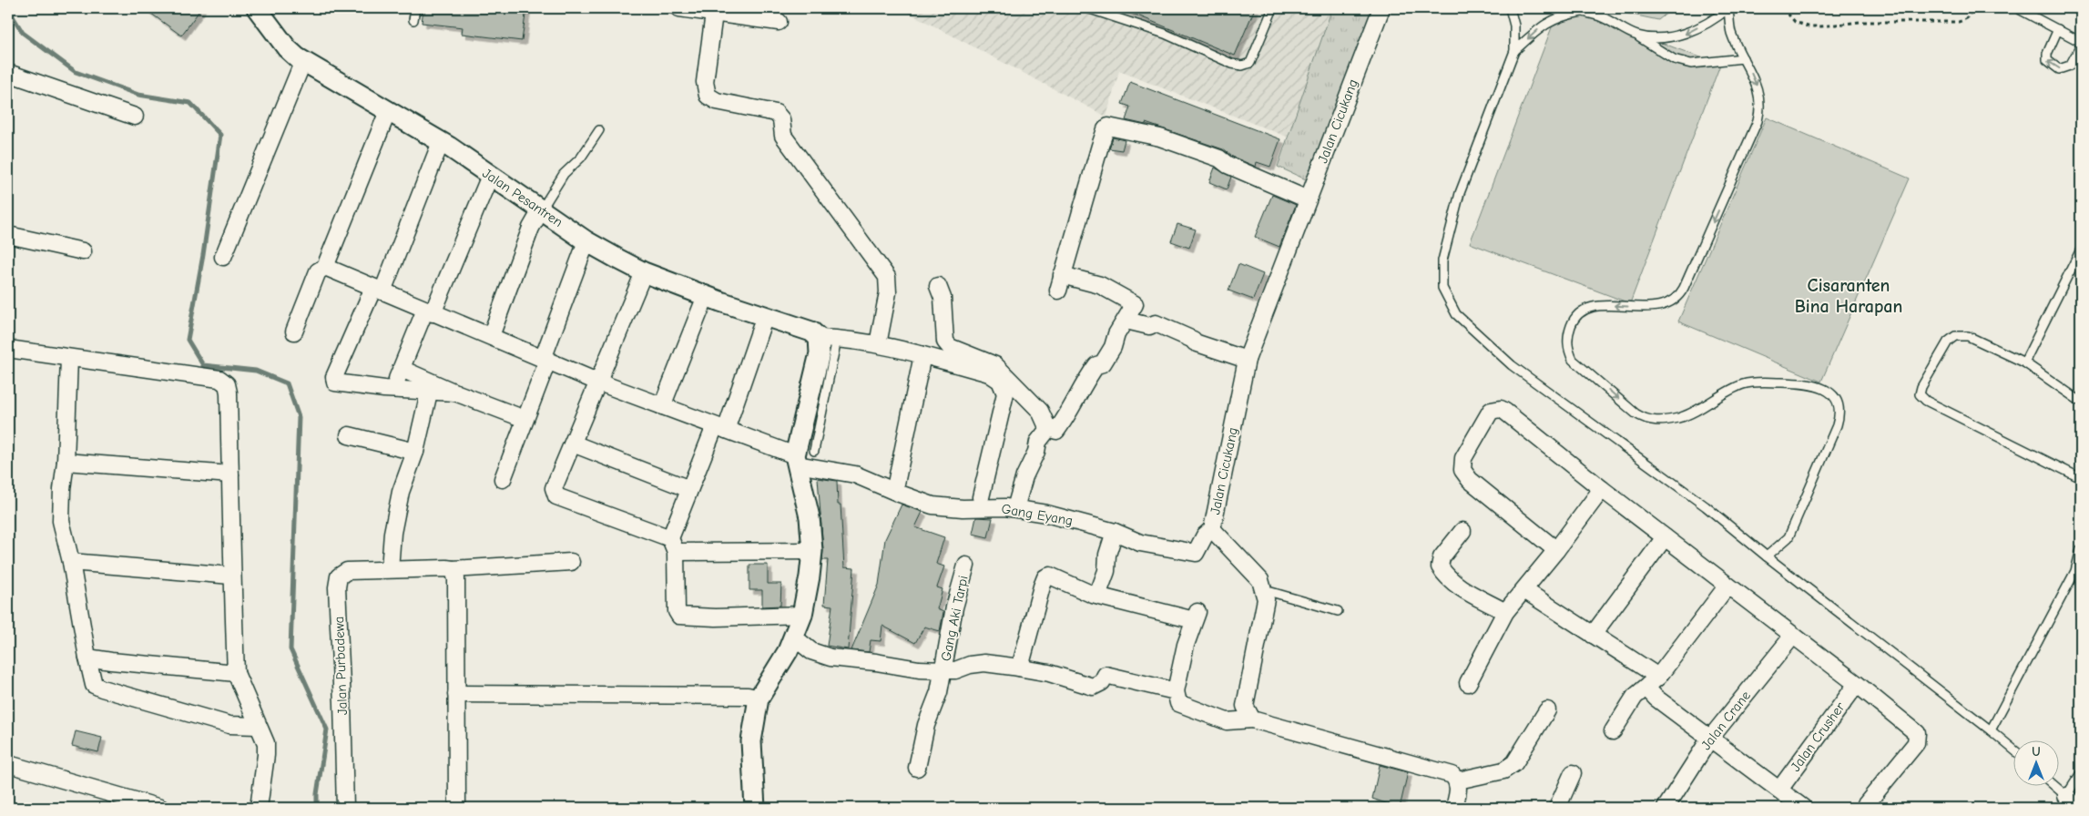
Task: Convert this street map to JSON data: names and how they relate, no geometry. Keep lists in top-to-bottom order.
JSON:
{
  "streets": {
    "street": [
      "Jalan Cicukang",
      "Jalan Pesantren",
      "Gang Eyang",
      "Gang Aki Tarpi",
      "Jalan Purbadewa",
      "Jalan Crane",
      "Jalan Crusher"
    ]
  },
  "crossings": [
    ["Jalan Cicukang", "Gang Eyang"]
  ],
  "districts": ["Cisaranten Bina Harapan"],
  "north": "top"
}
